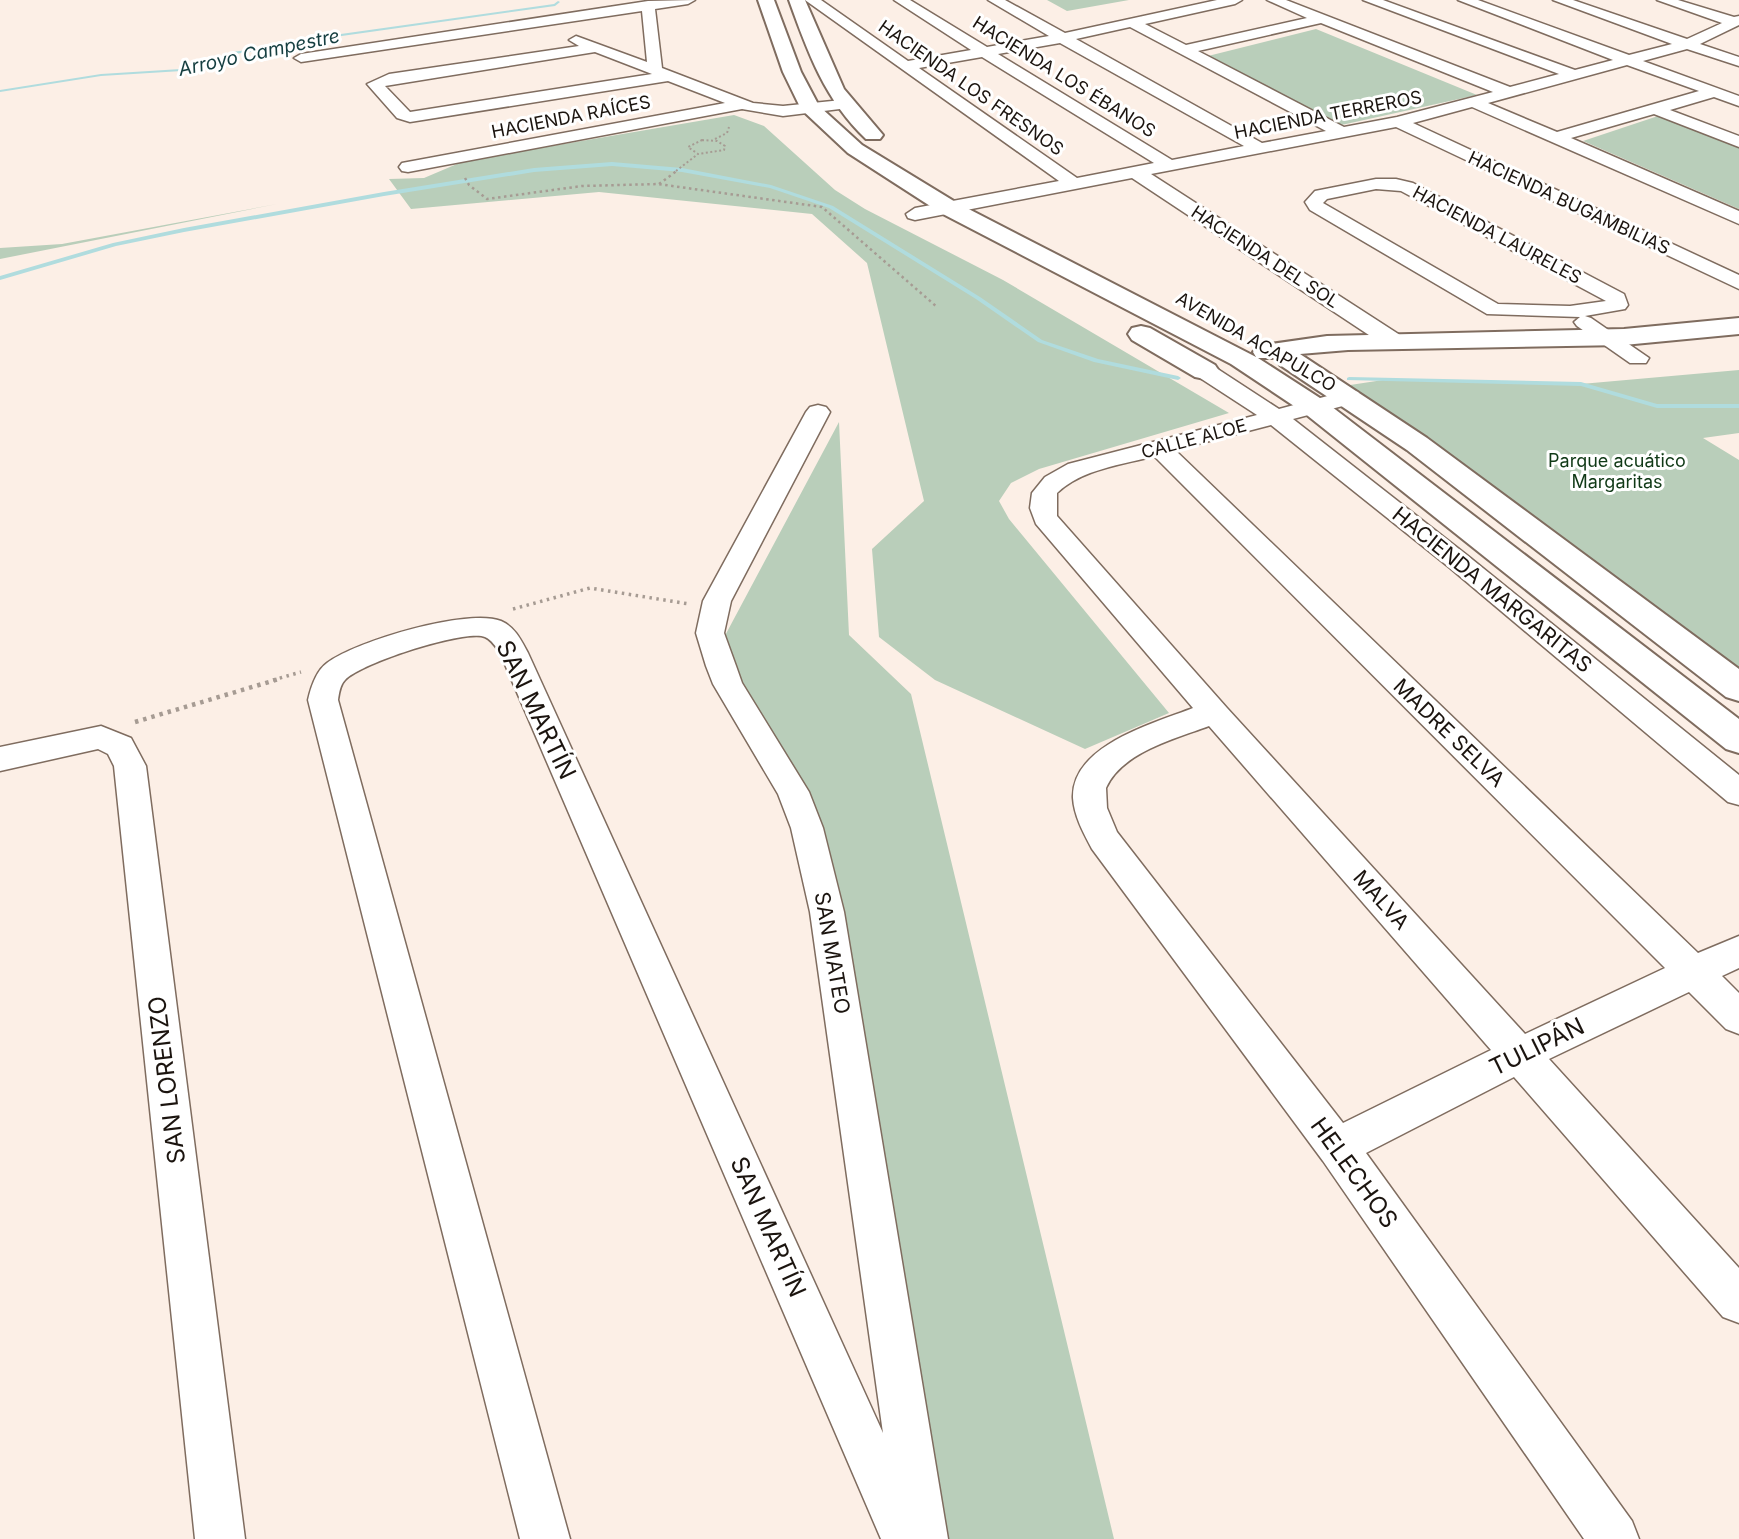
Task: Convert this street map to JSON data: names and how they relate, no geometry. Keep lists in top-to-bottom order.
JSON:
{
  "streets": {
    "street": [
      "HACIENDA LOS ÉBANOS",
      "HACIENDA LOS FRESNOS",
      "HACIENDA TERREROS",
      "HACIENDA RAÍCES",
      "HACIENDA BUGAMBILIAS",
      "HACIENDA LAURELES",
      "HACIENDA DEL SOL",
      "AVENIDA ACAPULCO",
      "CALLE ALOE",
      "HACIENDA MARGARITAS",
      "SAN MARTÍN",
      "MADRE SELVA",
      "MALVA",
      "SAN MATEO",
      "TULIPÁN",
      "SAN LORENZO",
      "HELECHOS"
    ]
  },
  "crossings": [
    ["HACIENDA LOS ÉBANOS", "HACIENDA TERREROS"],
    ["HACIENDA LOS FRESNOS", "HACIENDA TERREROS"],
    ["HACIENDA TERREROS", "HACIENDA BUGAMBILIAS"],
    ["HACIENDA TERREROS", "HACIENDA DEL SOL"],
    ["HACIENDA TERREROS", "AVENIDA ACAPULCO"],
    ["AVENIDA ACAPULCO", "CALLE ALOE"],
    ["AVENIDA ACAPULCO", "HACIENDA MARGARITAS"],
    ["CALLE ALOE", "HACIENDA MARGARITAS"],
    ["CALLE ALOE", "MADRE SELVA"],
    ["CALLE ALOE", "MALVA"],
    ["MADRE SELVA", "TULIPÁN"],
    ["MALVA", "TULIPÁN"],
    ["MALVA", "HELECHOS"],
    ["TULIPÁN", "HELECHOS"]
  ],
  "water": ["Arroyo Campestre"],
  "parks": ["Parque acuático Margaritas"]
}
